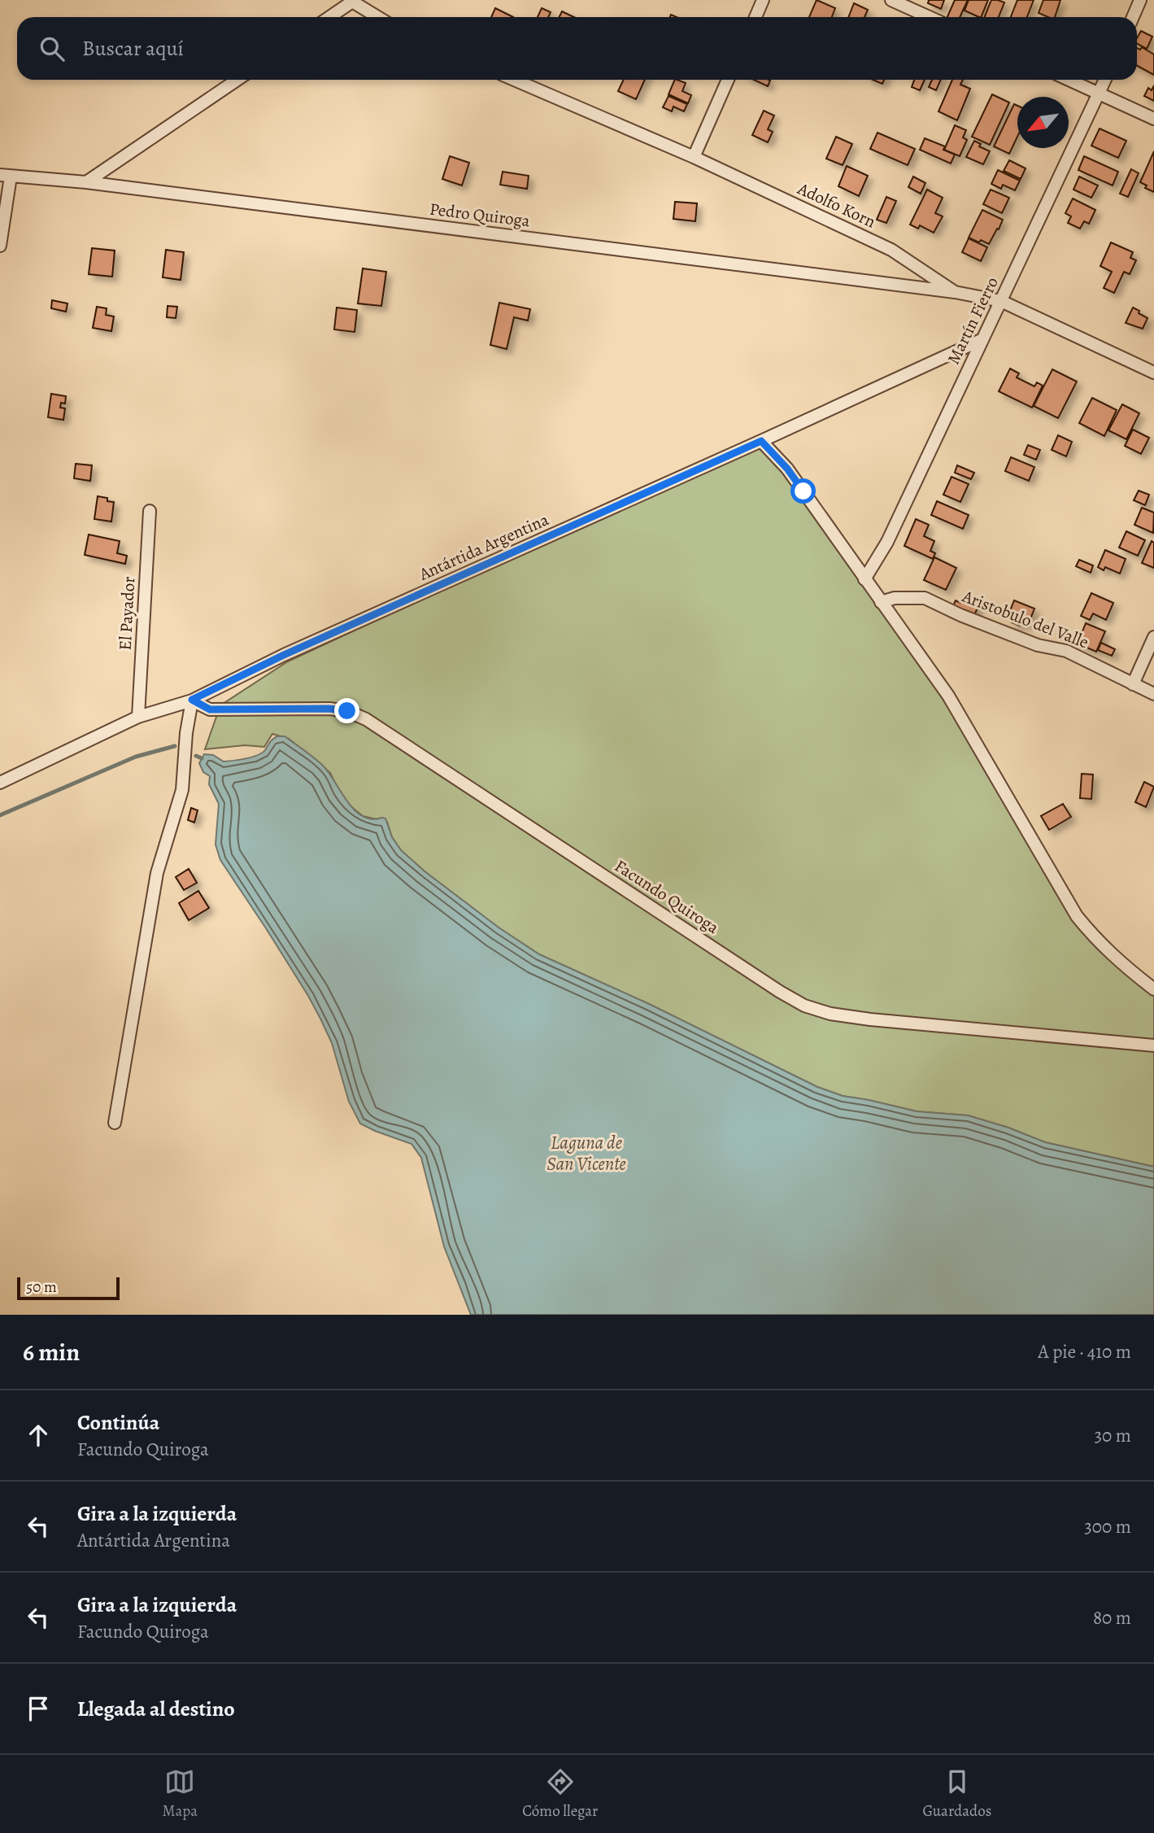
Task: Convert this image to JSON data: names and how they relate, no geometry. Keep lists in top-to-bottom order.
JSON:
{
  "streets": {
    "street": [
      "Adolfo Korn",
      "Pedro Quiroga",
      "Martín Fierro",
      "Antártida Argentina",
      "El Payador",
      "Aristobulo del Valle",
      "Facundo Quiroga"
    ]
  },
  "crossings": [
    ["Adolfo Korn", "Pedro Quiroga"],
    ["Adolfo Korn", "Martín Fierro"],
    ["Martín Fierro", "Antártida Argentina"],
    ["Antártida Argentina", "El Payador"],
    ["Antártida Argentina", "Facundo Quiroga"]
  ],
  "water": ["Laguna de San Vicente"],
  "scale_bar": "50 m",
  "north": "bottom left",
  "page": {
    "search": "Buscar aquí",
    "scale": "50 m",
    "heading": ["6 min", "A pie · 410 m"],
    "list": [
      ["Continúa", "Facundo Quiroga", "30 m"],
      ["Gira a la izquierda", "Antártida Argentina", "300 m"],
      ["Gira a la izquierda", "Facundo Quiroga", "80 m"],
      "Llegada al destino"
    ],
    "nav": ["Mapa", "Cómo llegar", "Guardados"]
  }
}
